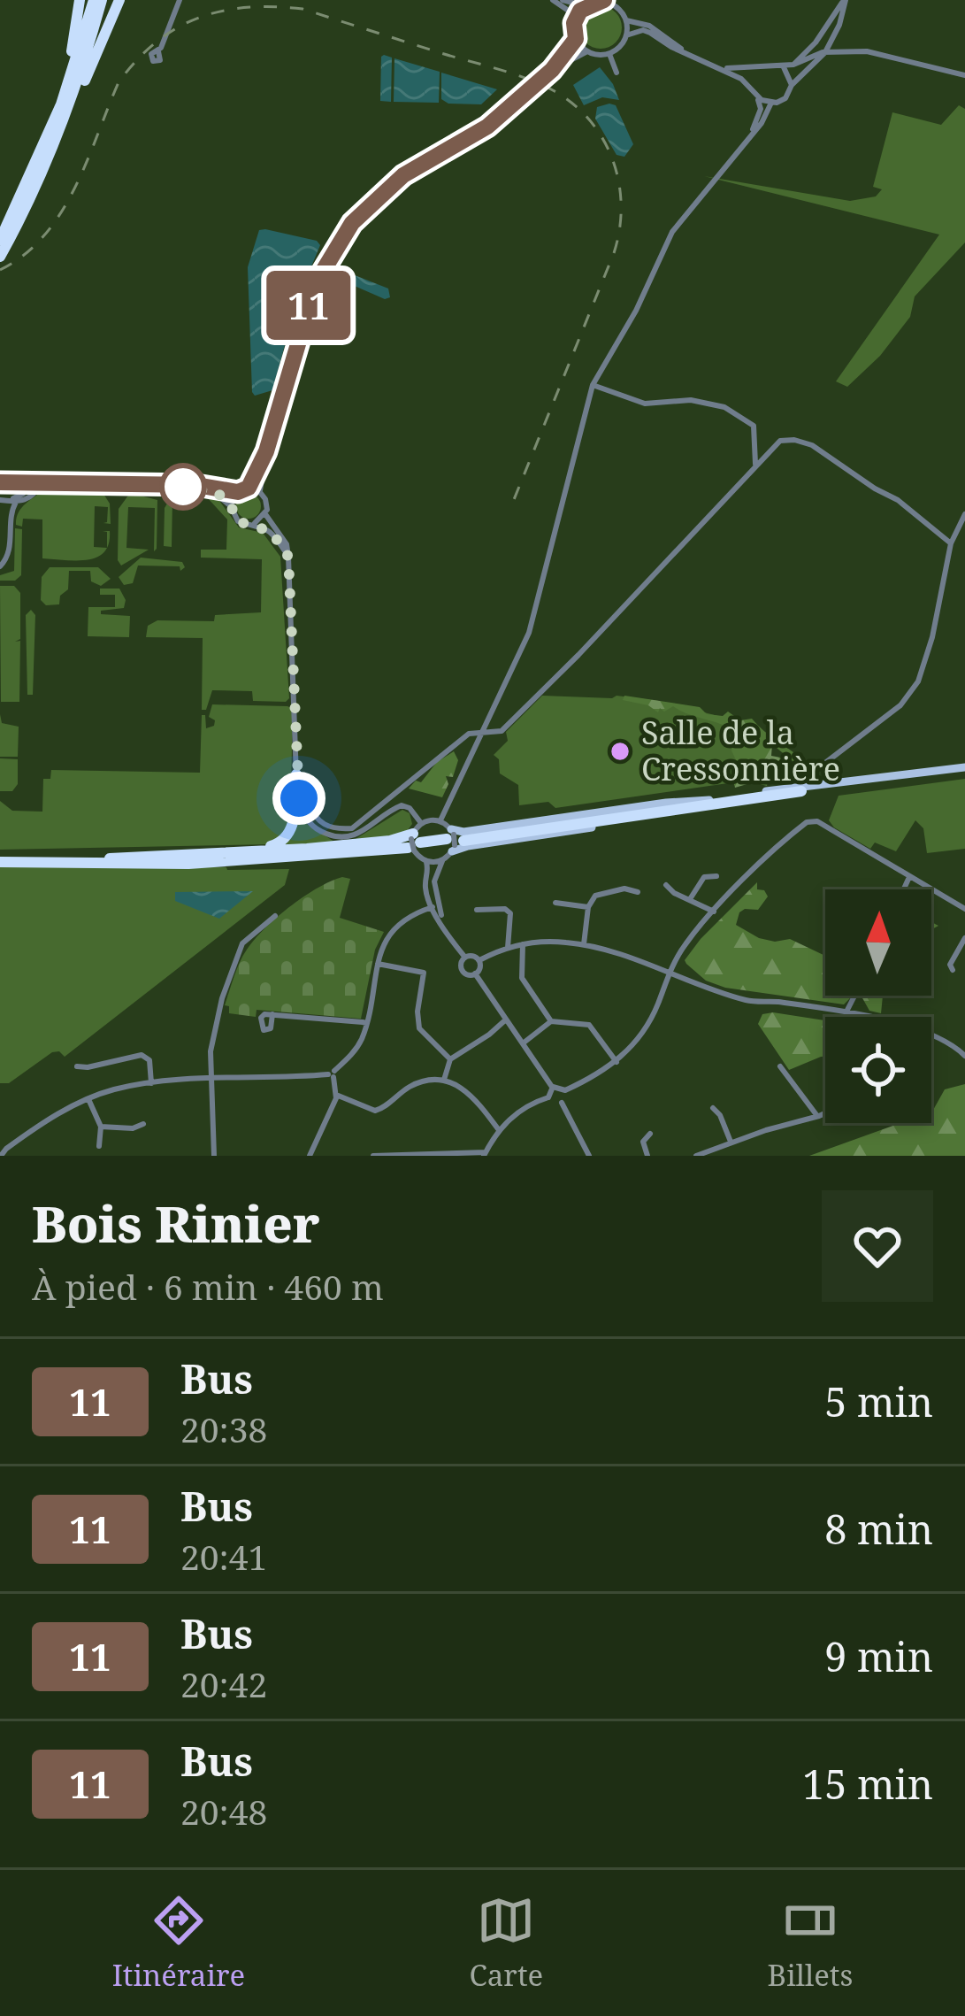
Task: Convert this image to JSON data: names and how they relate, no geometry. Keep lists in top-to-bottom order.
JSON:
{
  "places": ["Salle de la Cressonnière"],
  "lines": ["bus line 11"],
  "north": "top",
  "page": {
    "on_map": "11",
    "heading": ["Bois Rinier", "À pied · 6 min · 460 m"],
    "list": [
      {
        "mark": "11",
        "name": "Bus",
        "note": "20:38",
        "value": "5 min"
      },
      {
        "mark": "11",
        "name": "Bus",
        "note": "20:41",
        "value": "8 min"
      },
      {
        "mark": "11",
        "name": "Bus",
        "note": "20:42",
        "value": "9 min"
      },
      {
        "mark": "11",
        "name": "Bus",
        "note": "20:48",
        "value": "15 min"
      }
    ],
    "tabs": ["Itinéraire", "Carte", "Billets"]
  }
}
